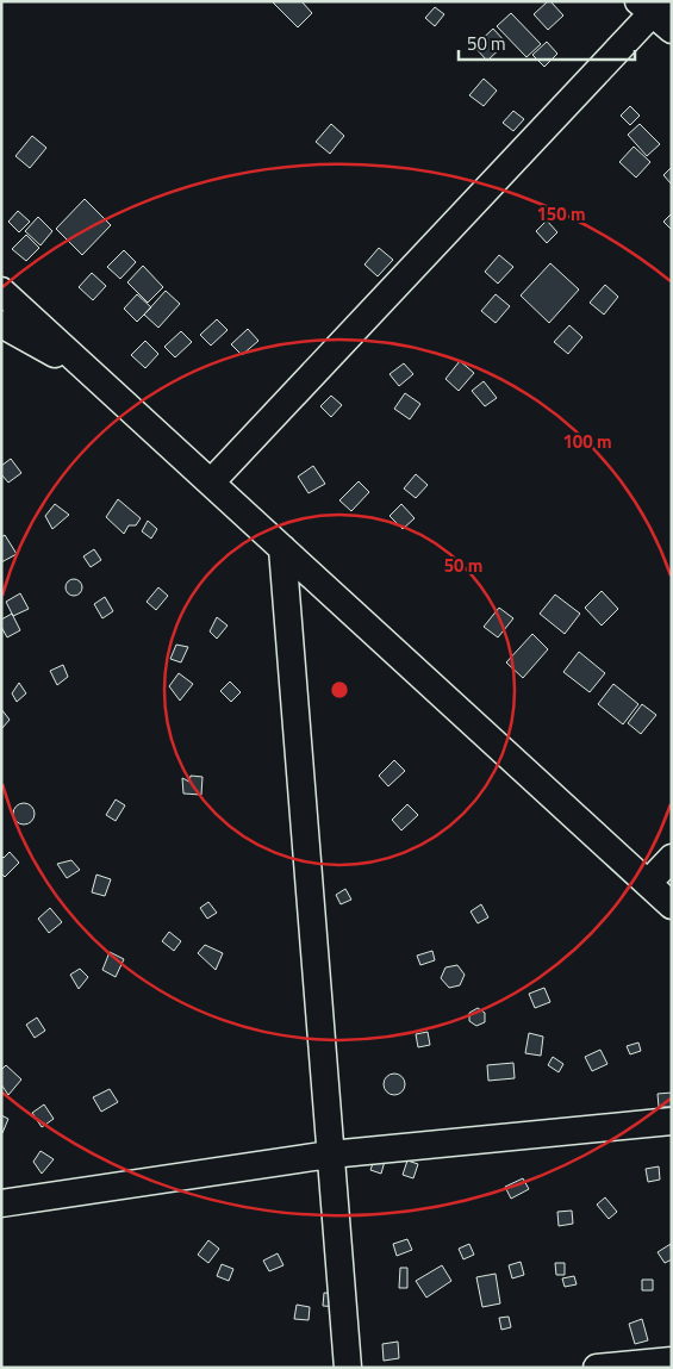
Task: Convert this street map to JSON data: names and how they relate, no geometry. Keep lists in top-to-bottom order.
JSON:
{
  "scale_bar": "50 m",
  "rings": ["150 m", "100 m", "50 m"]
}
